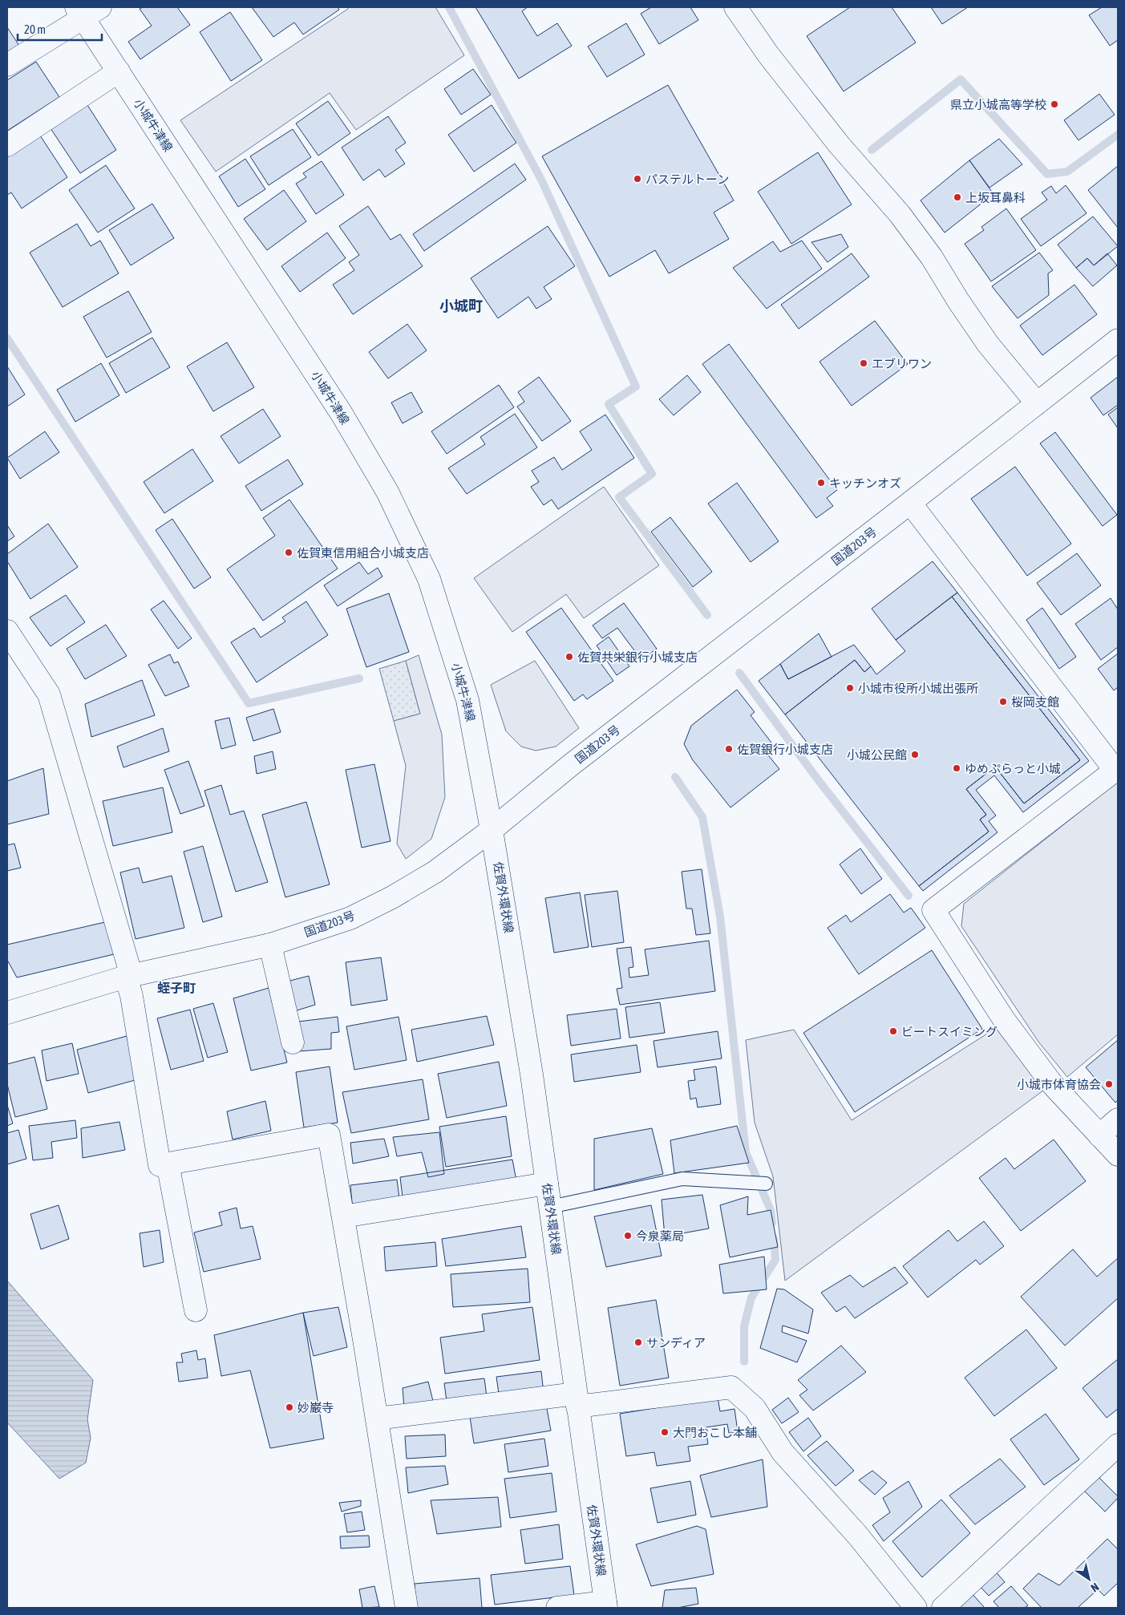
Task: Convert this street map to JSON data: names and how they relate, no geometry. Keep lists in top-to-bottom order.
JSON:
{
  "streets": {
    "main road": ["小城牛津線", "国道203号", "佐賀外環状線"]
  },
  "crossings": [
    ["小城牛津線", "国道203号"],
    ["小城牛津線", "佐賀外環状線"],
    ["国道203号", "佐賀外環状線"]
  ],
  "districts": ["小城町", "蛭子町"],
  "places": [
    "県立小城高等学校",
    "パステルトーン",
    "上坂耳鼻科",
    "エブリワン",
    "キッチンオズ",
    "佐賀東信用組合小城支店",
    "佐賀共栄銀行小城支店",
    "小城市役所小城出張所",
    "桜岡支館",
    "佐賀銀行小城支店",
    "小城公民館",
    "ゆめぷらっと小城",
    "ビートスイミング",
    "小城市体育協会",
    "今泉薬局",
    "サンディア",
    "妙巌寺",
    "大門おこし本舗"
  ],
  "scale_bar": "20 m",
  "north": "bottom right"
}
